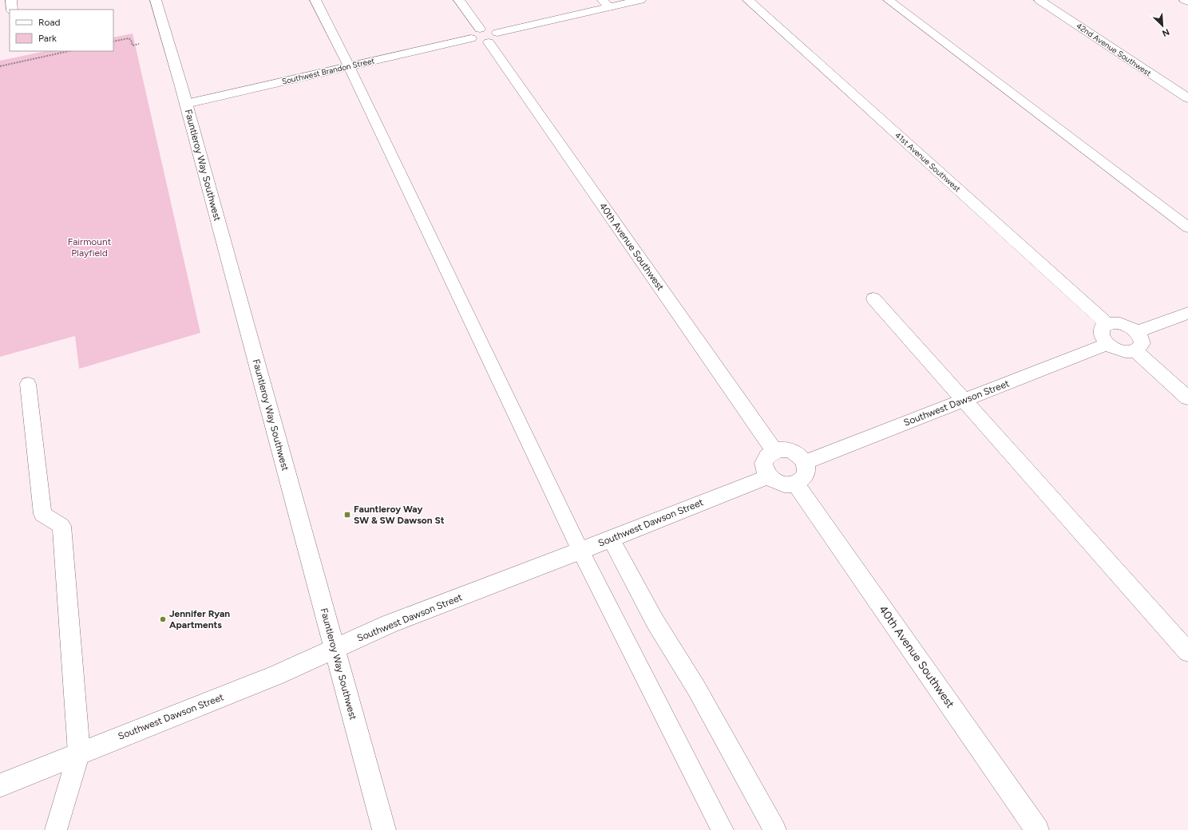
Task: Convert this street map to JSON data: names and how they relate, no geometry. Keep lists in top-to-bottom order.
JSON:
{
  "streets": {
    "street": [
      "42nd Avenue Southwest",
      "Southwest Brandon Street",
      "41st Avenue Southwest",
      "Fauntleroy Way Southwest",
      "40th Avenue Southwest",
      "Southwest Dawson Street"
    ]
  },
  "crossings": [
    ["Southwest Brandon Street", "Fauntleroy Way Southwest"],
    ["41st Avenue Southwest", "Southwest Dawson Street"],
    ["Fauntleroy Way Southwest", "Southwest Dawson Street"],
    ["40th Avenue Southwest", "Southwest Dawson Street"]
  ],
  "parks": ["Fairmount Playfield"],
  "places": {
    "transit": ["Fauntleroy Way SW & SW Dawson St"],
    "other": ["Jennifer Ryan Apartments"]
  },
  "legend": ["Road", "Park"],
  "north": "bottom right"
}
